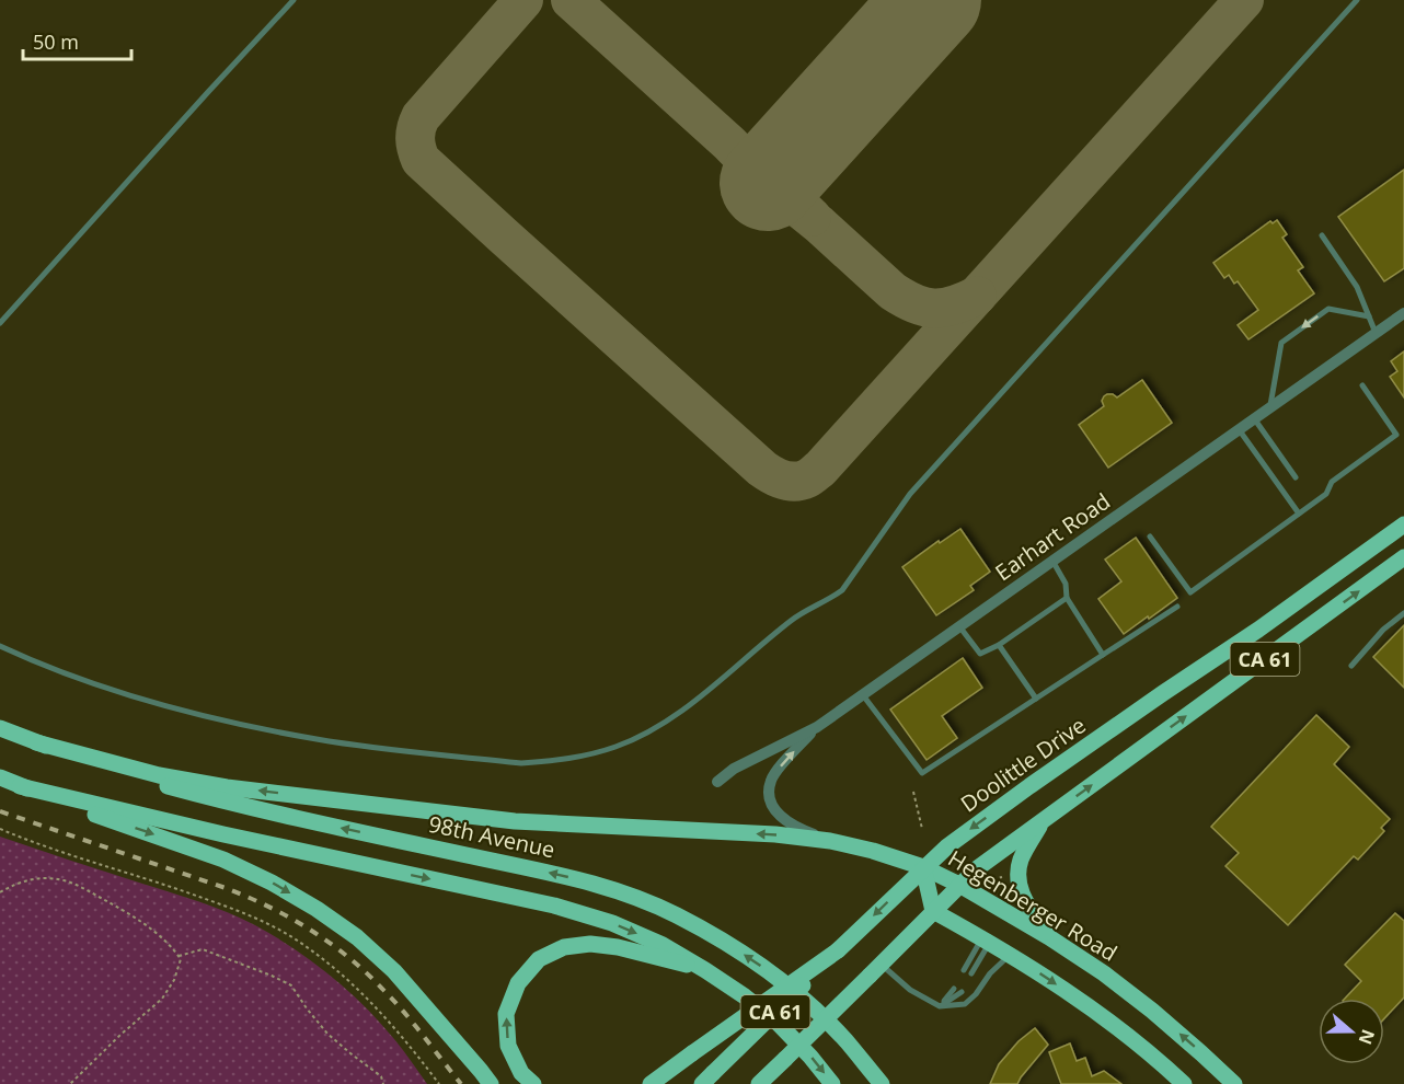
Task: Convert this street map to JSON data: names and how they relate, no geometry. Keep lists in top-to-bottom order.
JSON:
{
  "streets": {
    "main road": [
      "CA 61",
      "Doolittle Drive",
      "98th Avenue",
      "Hegenberger Road"
    ],
    "street": ["Earhart Road"]
  },
  "crossings": [
    ["CA 61", "Hegenberger Road"],
    ["Doolittle Drive", "Hegenberger Road"]
  ],
  "scale_bar": "50 m",
  "north": "right"
}
